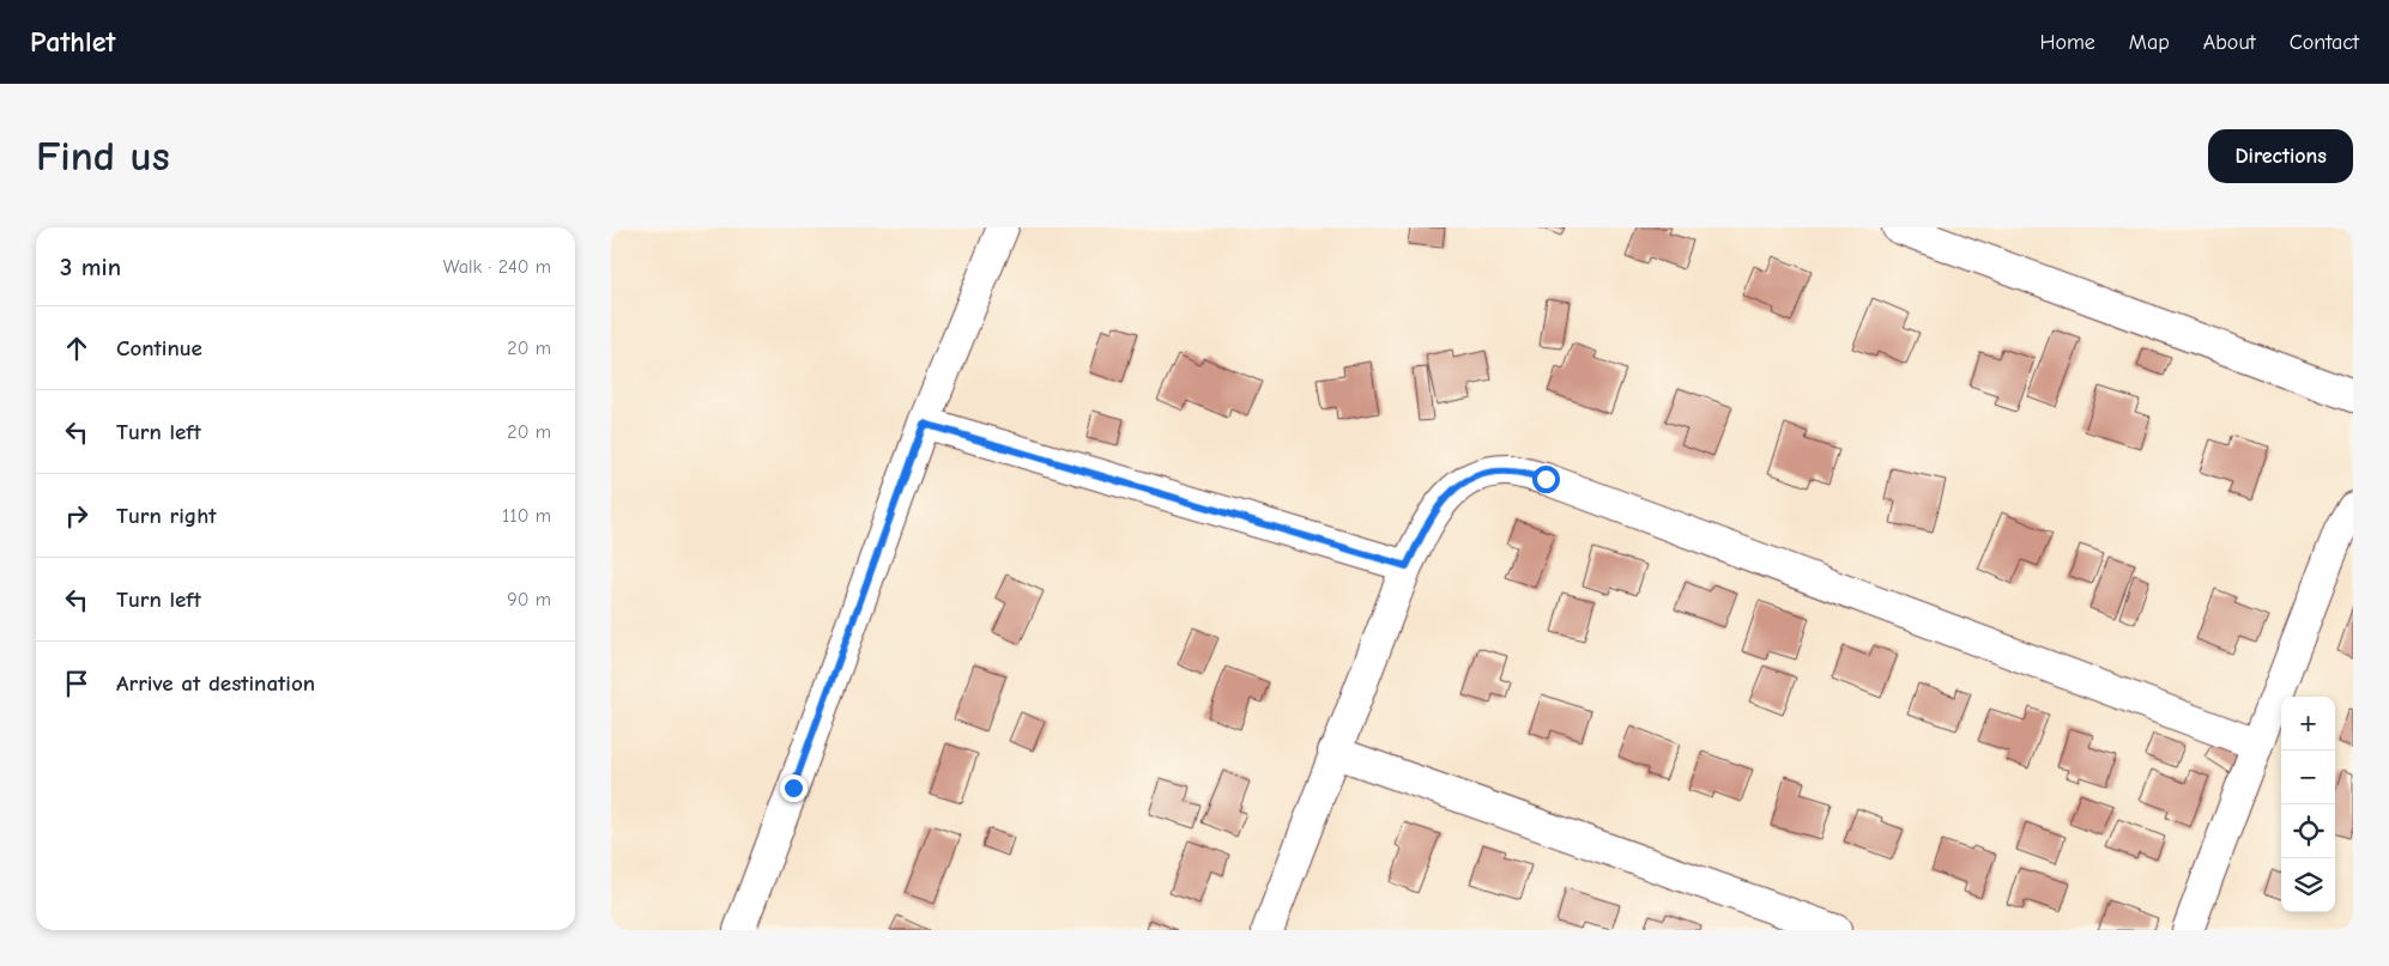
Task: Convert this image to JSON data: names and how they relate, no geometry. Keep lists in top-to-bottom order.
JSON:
{
  "page": {
    "header": "Pathlet",
    "nav": [
      "Home",
      "Map",
      "About",
      "Contact"
    ],
    "buttons": "Directions",
    "title": "Find us",
    "heading": ["3 min", "Walk · 240 m"],
    "list": [
      ["Continue", "20 m"],
      ["Turn left", "20 m"],
      ["Turn right", "110 m"],
      ["Turn left", "90 m"],
      "Arrive at destination"
    ],
    "map_buttons": ["+", "−"]
  }
}
